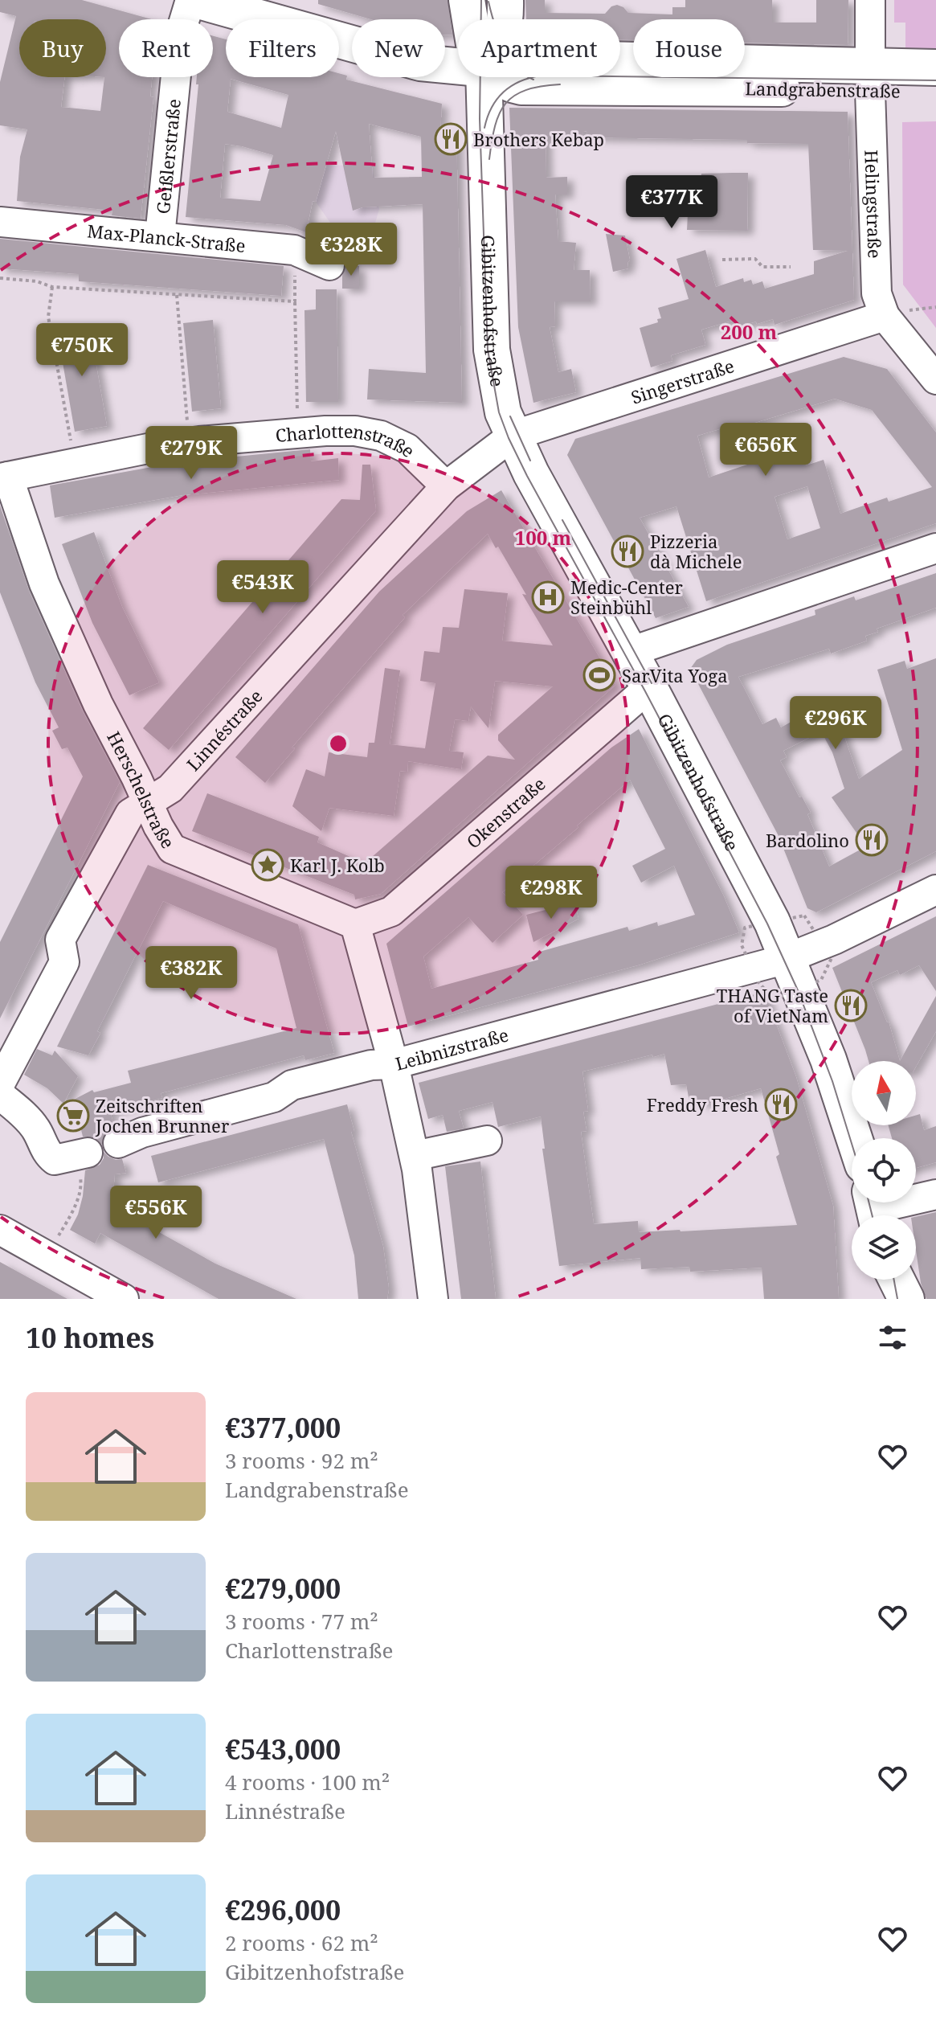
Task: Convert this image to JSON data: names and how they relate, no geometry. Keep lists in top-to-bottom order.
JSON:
{
  "streets": {
    "main road": ["Landgrabenstraße", "Gibitzenhofstraße"],
    "street": [
      "Geißlerstraße",
      "Helingstraße",
      "Max-Planck-Straße",
      "Singerstraße",
      "Charlottenstraße",
      "Linnéstraße",
      "Herschelstraße",
      "Okenstraße",
      "Leibnizstraße"
    ]
  },
  "crossings": [
    ["Landgrabenstraße", "Helingstraße"],
    ["Geißlerstraße", "Max-Planck-Straße"],
    ["Helingstraße", "Singerstraße"],
    ["Gibitzenhofstraße", "Singerstraße"],
    ["Gibitzenhofstraße", "Linnéstraße"],
    ["Gibitzenhofstraße", "Okenstraße"],
    ["Gibitzenhofstraße", "Leibnizstraße"],
    ["Singerstraße", "Linnéstraße"],
    ["Charlottenstraße", "Linnéstraße"],
    ["Charlottenstraße", "Herschelstraße"],
    ["Linnéstraße", "Herschelstraße"],
    ["Herschelstraße", "Okenstraße"]
  ],
  "places": {
    "restaurant": [
      "Brothers Kebap",
      "Pizzeria dà Michele",
      "Bardolino",
      "THANG Taste of VietNam",
      "Freddy Fresh"
    ],
    "hospital": ["Medic-Center Steinbühl"],
    "sports": ["SarVita Yoga"],
    "place": ["Karl J. Kolb"],
    "supermarket": ["Zeitschriften Jochen Brunner"]
  },
  "north": "top",
  "page": {
    "chip": [
      "Buy",
      "Rent",
      "Filters",
      "New",
      "Apartment",
      "House"
    ],
    "price": [
      "€377K",
      "€328K",
      "€750K",
      "€656K",
      "€279K",
      "€543K",
      "€296K",
      "€298K",
      "€382K",
      "€556K"
    ],
    "heading": "10 homes",
    "list": [
      {
        "name": "€377,000",
        "note": "3 rooms · 92 m² · Landgrabenstraße"
      },
      {
        "name": "€279,000",
        "note": "3 rooms · 77 m² · Charlottenstraße"
      },
      {
        "name": "€543,000",
        "note": "4 rooms · 100 m² · Linnéstraße"
      },
      {
        "name": "€296,000",
        "note": "2 rooms · 62 m² · Gibitzenhofstraße"
      }
    ]
  },
  "rings": ["200 m", "100 m"]
}
